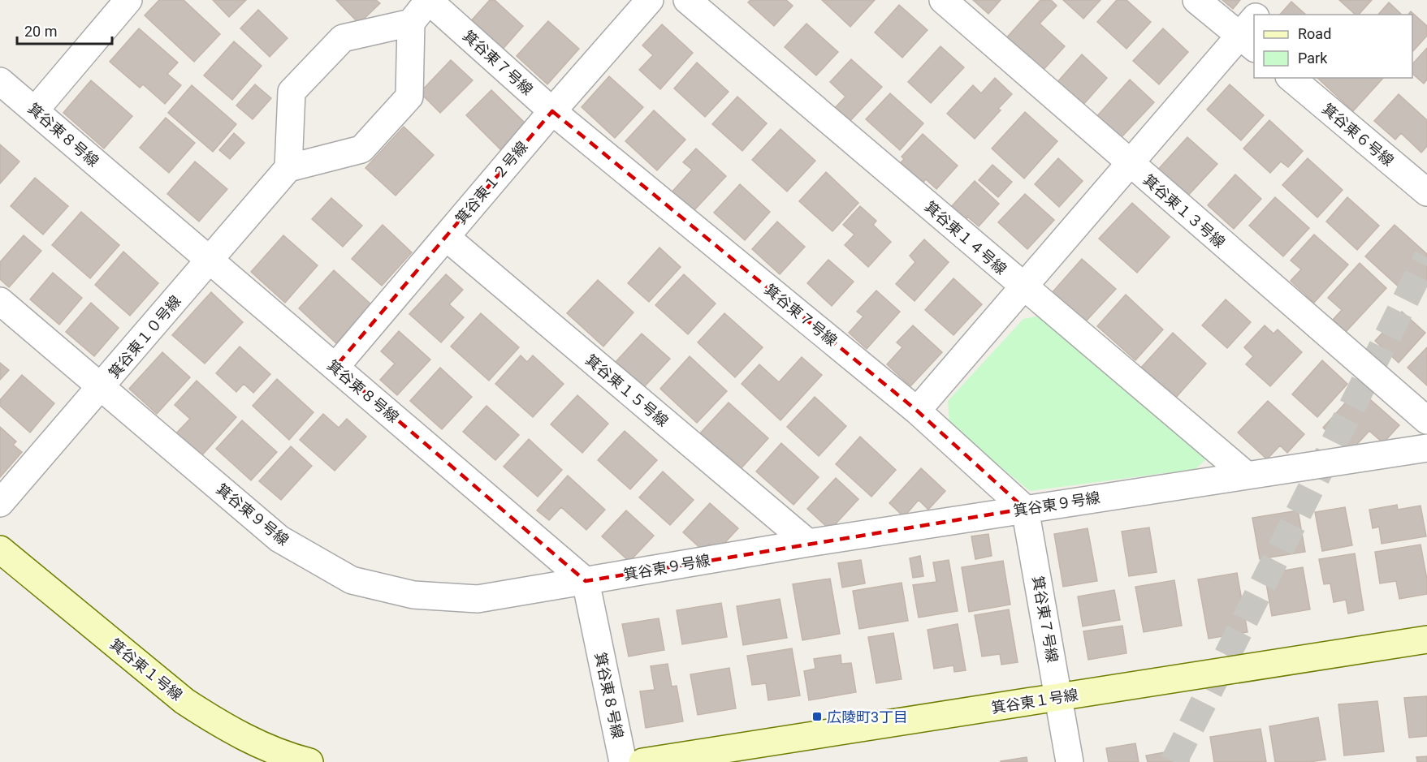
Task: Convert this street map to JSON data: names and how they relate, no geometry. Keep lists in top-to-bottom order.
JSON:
{
  "streets": {
    "street": [
      "箕谷東７号線",
      "箕谷東８号線",
      "箕谷東６号線",
      "箕谷東１２号線",
      "箕谷東１３号線",
      "箕谷東１４号線",
      "箕谷東１０号線",
      "箕谷東１５号線",
      "箕谷東９号線",
      "箕谷東１号線"
    ]
  },
  "crossings": [
    ["箕谷東７号線", "箕谷東１２号線"],
    ["箕谷東７号線", "箕谷東９号線"],
    ["箕谷東７号線", "箕谷東１号線"],
    ["箕谷東８号線", "箕谷東１２号線"],
    ["箕谷東８号線", "箕谷東１０号線"],
    ["箕谷東８号線", "箕谷東９号線"],
    ["箕谷東１２号線", "箕谷東１５号線"],
    ["箕谷東１４号線", "箕谷東９号線"],
    ["箕谷東１０号線", "箕谷東９号線"],
    ["箕谷東１５号線", "箕谷東９号線"]
  ],
  "places": {
    "transit": ["広陵町3丁目"]
  },
  "legend": ["Road", "Park"],
  "scale_bar": "20 m"
}
